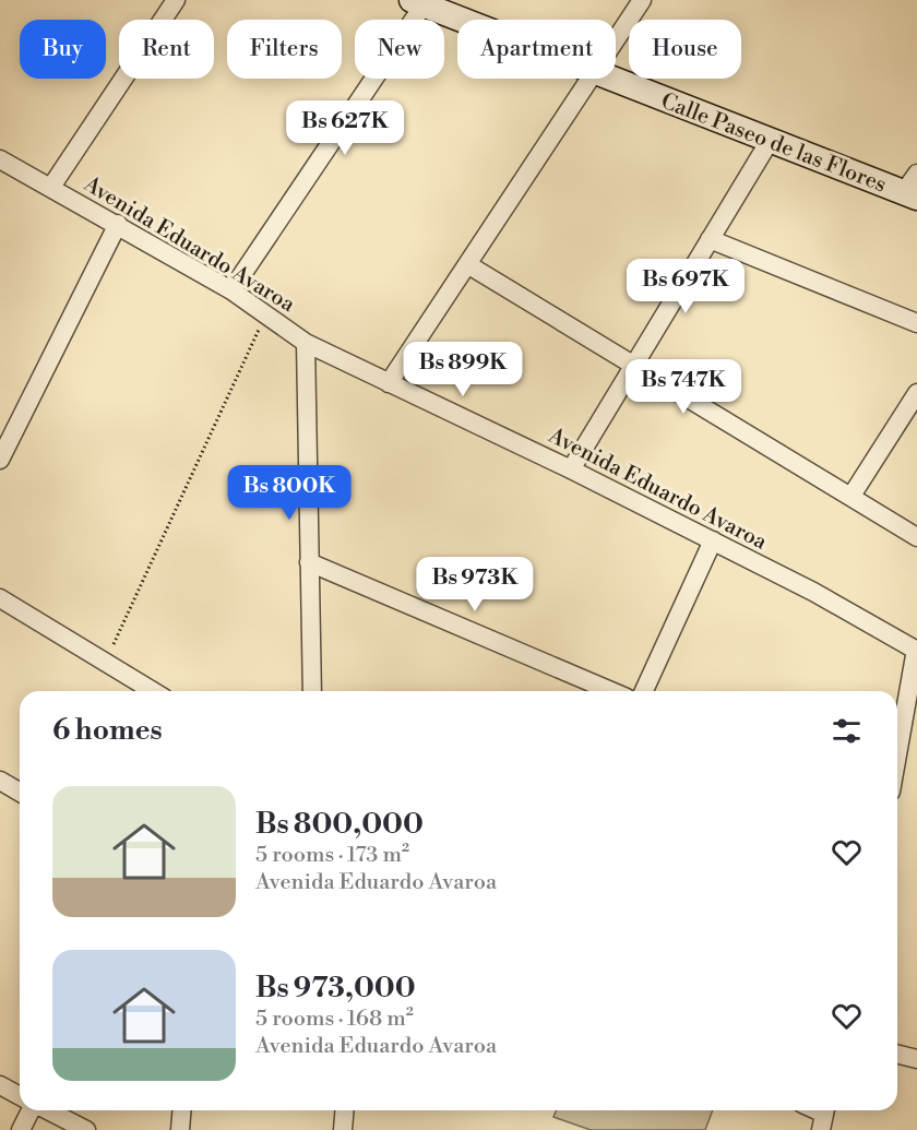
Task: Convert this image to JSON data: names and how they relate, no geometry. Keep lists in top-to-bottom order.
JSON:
{
  "streets": {
    "street": ["Calle Paseo de las Flores", "Avenida Eduardo Avaroa"]
  },
  "page": {
    "chip": [
      "Buy",
      "Rent",
      "Filters",
      "New",
      "Apartment",
      "House"
    ],
    "price": [
      "Bs 627K",
      "Bs 697K",
      "Bs 899K",
      "Bs 747K",
      "Bs 800K",
      "Bs 973K"
    ],
    "heading": "6 homes",
    "list": [
      {
        "name": "Bs 800,000",
        "note": "5 rooms · 173 m² · Avenida Eduardo Avaroa"
      },
      {
        "name": "Bs 973,000",
        "note": "5 rooms · 168 m² · Avenida Eduardo Avaroa"
      }
    ]
  }
}
